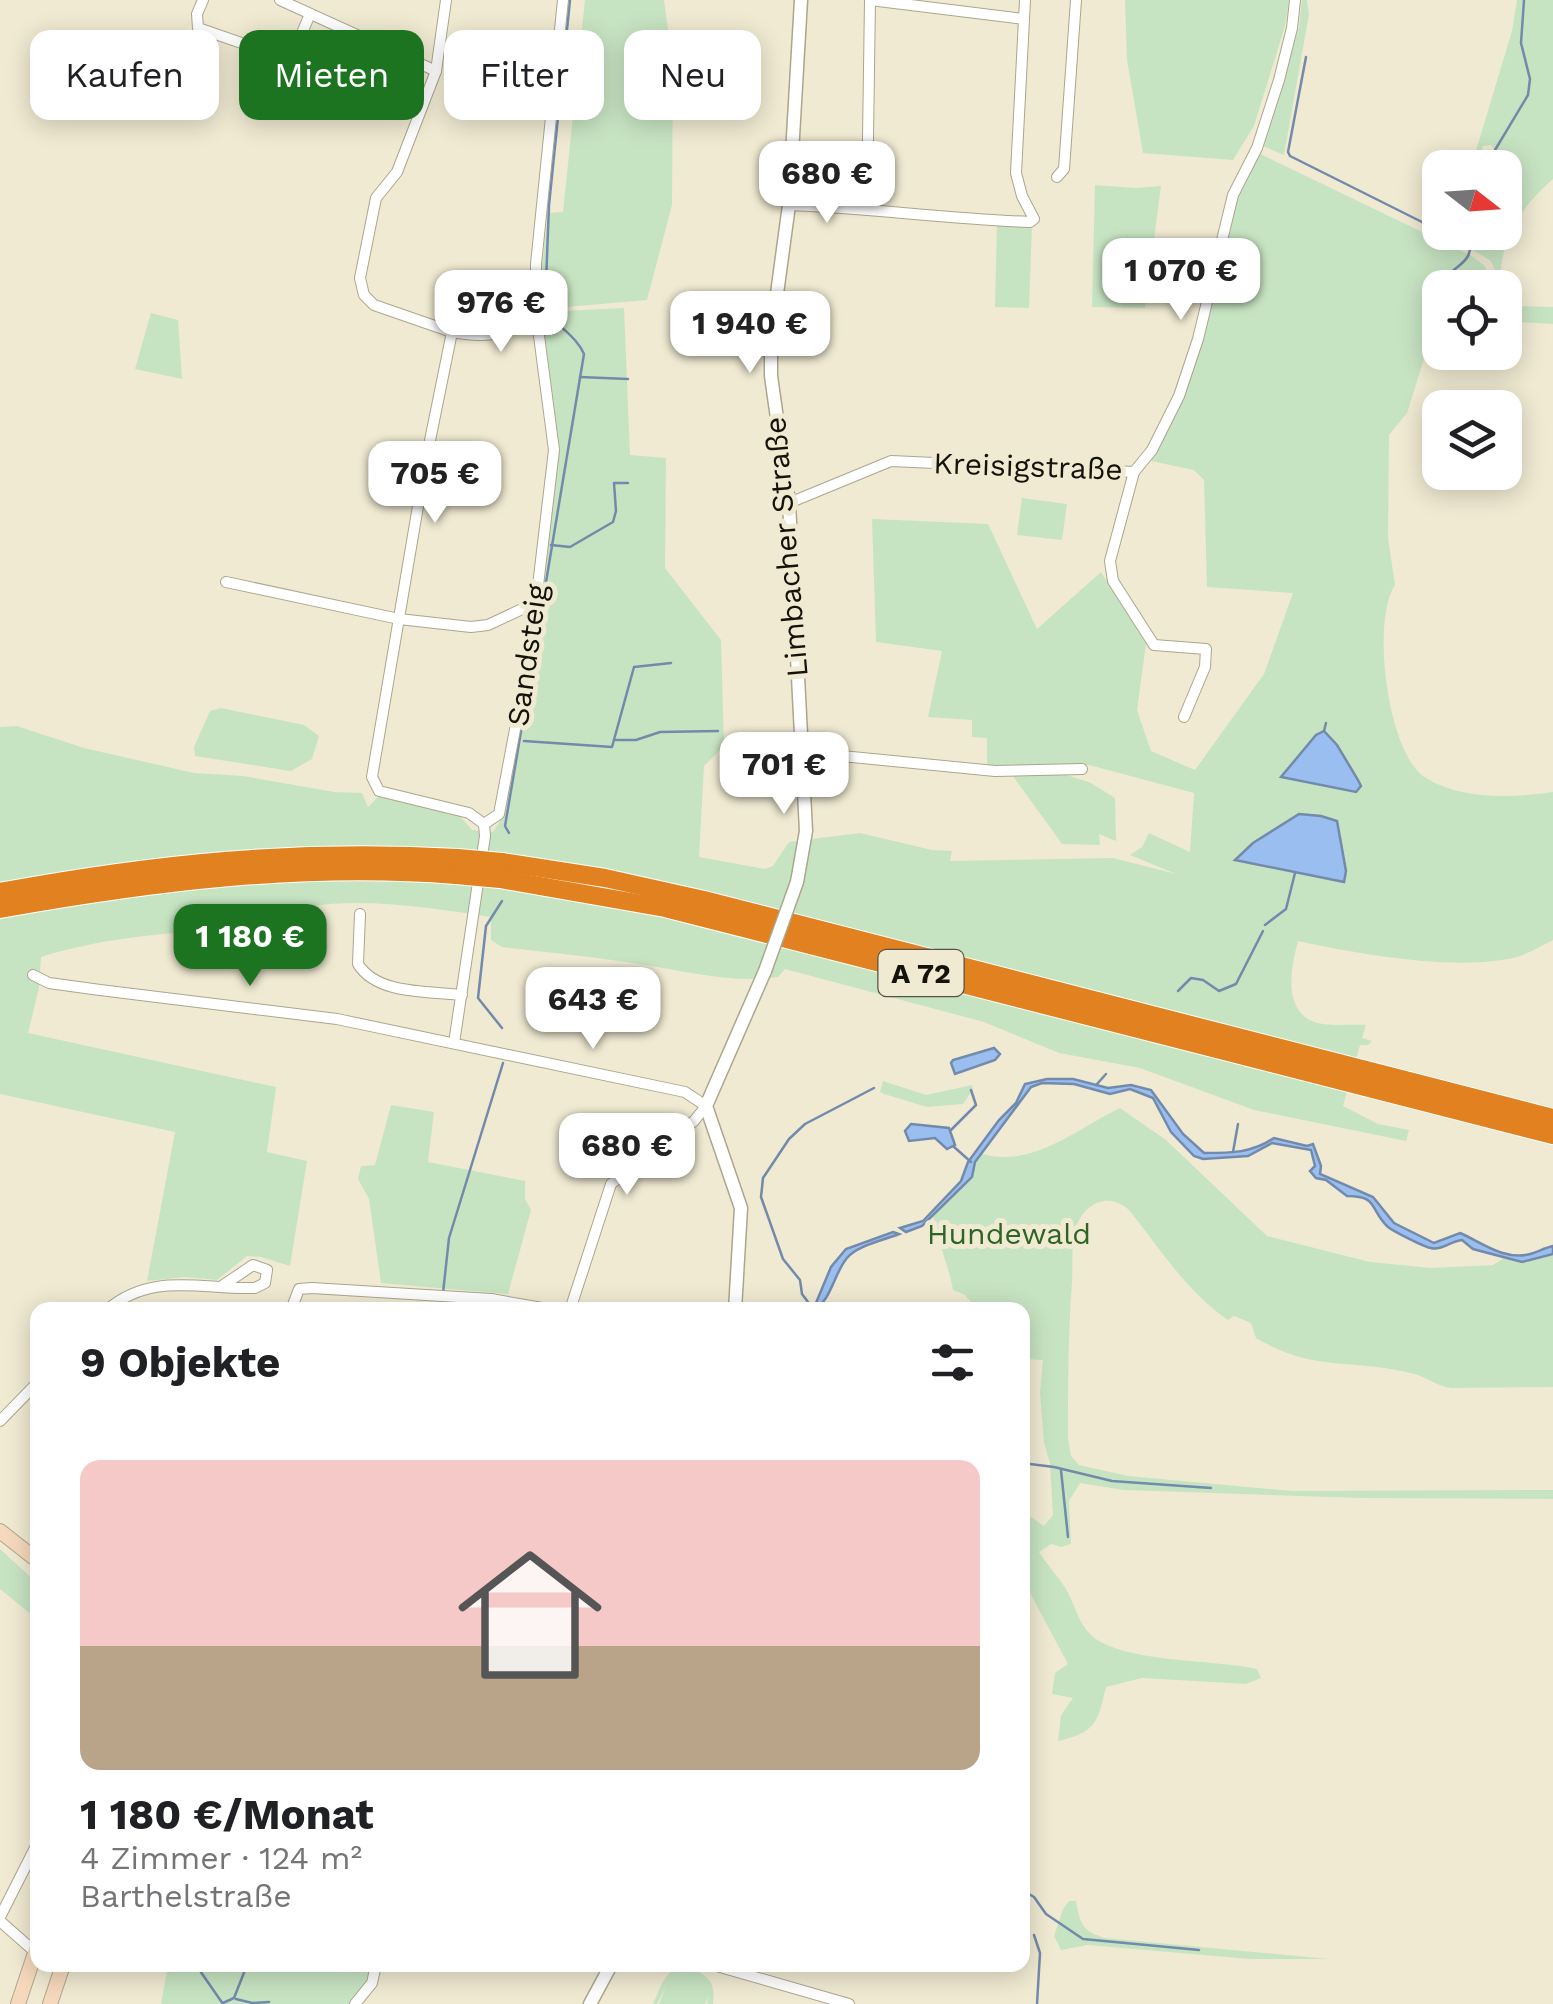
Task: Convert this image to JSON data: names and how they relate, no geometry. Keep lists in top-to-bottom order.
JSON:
{
  "streets": {
    "highway": ["A 72"],
    "street": ["Kreisigstraße", "Limbacher Straße", "Sandsteig"]
  },
  "crossings": [
    ["Kreisigstraße", "Limbacher Straße"]
  ],
  "parks": ["Hundewald"],
  "north": "right",
  "page": {
    "chip": [
      "Kaufen",
      "Mieten",
      "Filter",
      "Neu"
    ],
    "price": [
      "680 €",
      "1 070 €",
      "976 €",
      "1 940 €",
      "705 €",
      "701 €",
      "1 180 €",
      "643 €",
      "680 €"
    ],
    "heading": "9 Objekte",
    "list": [
      {
        "name": "1 180 €/Monat",
        "note": "4 Zimmer · 124 m² · Barthelstraße"
      }
    ]
  }
}
